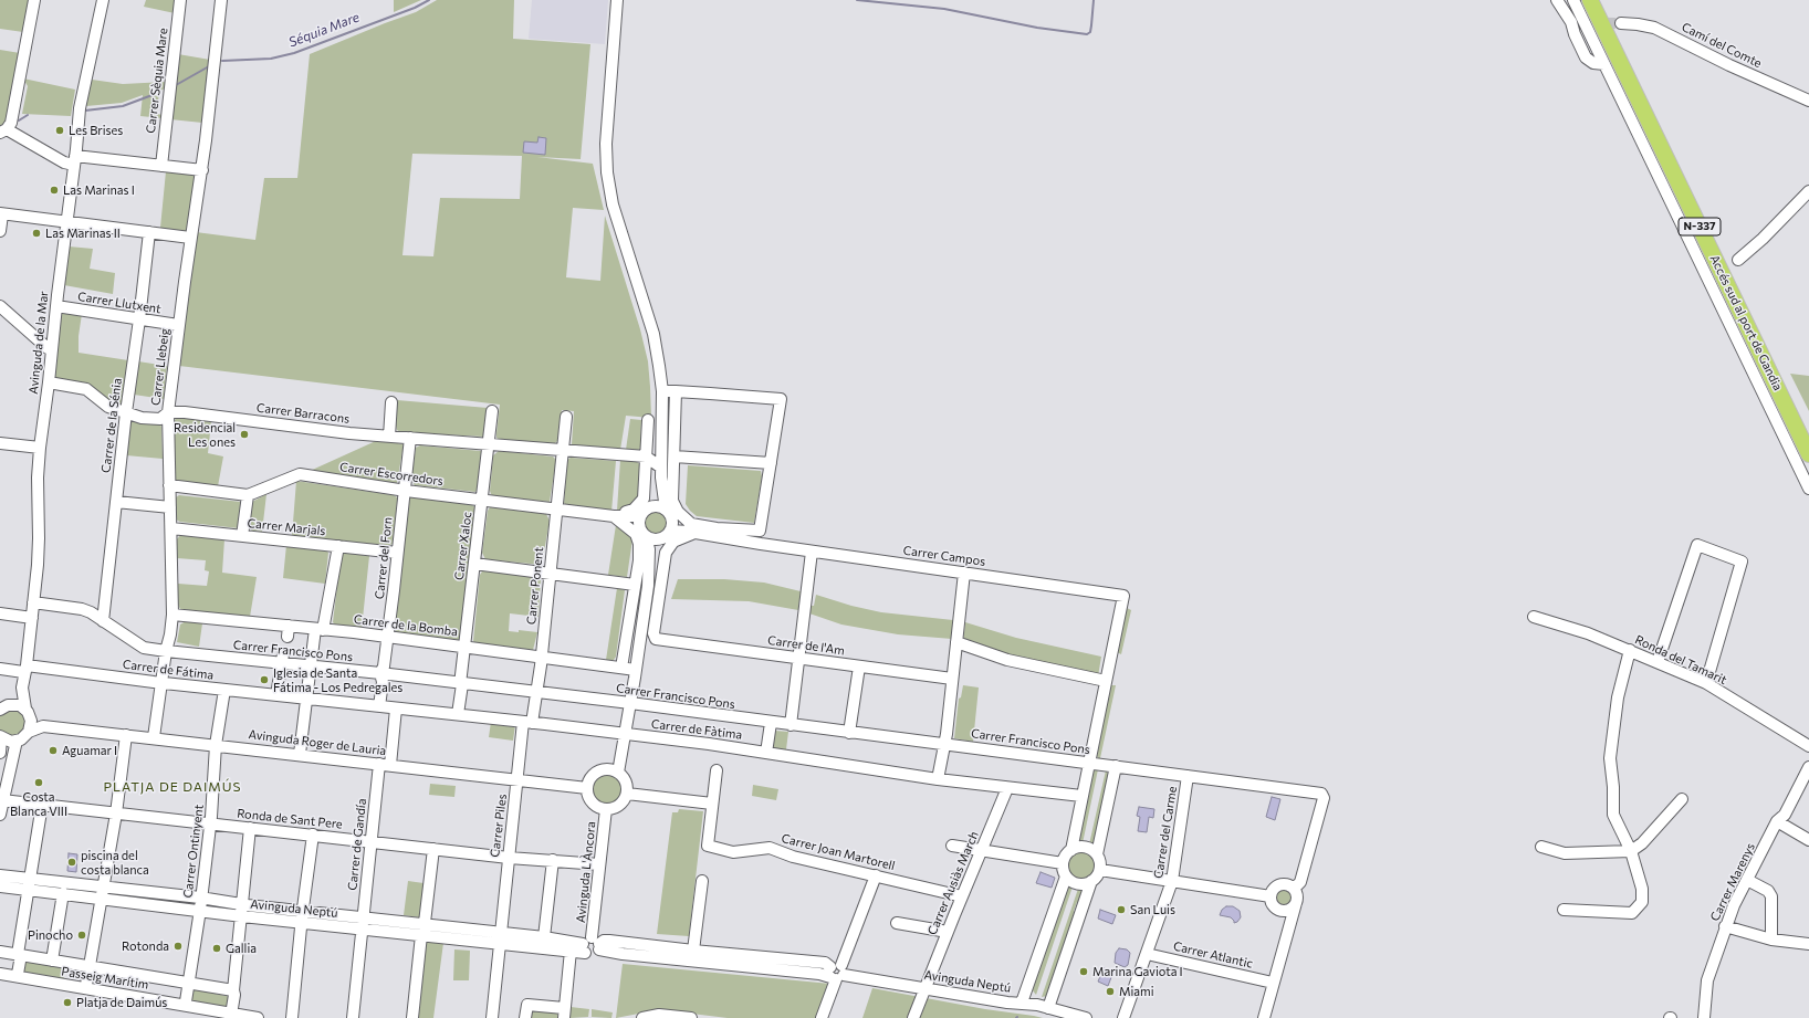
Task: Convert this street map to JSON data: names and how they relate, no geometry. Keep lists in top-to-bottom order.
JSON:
{
  "streets": {
    "highway": ["N-337", "Accés sud al port de Gandia"],
    "street": [
      "Camí del Comte",
      "Carrer Sèquia Mare",
      "Carrer Llutxent",
      "Avinguda de la Mar",
      "Carrer Llebeig",
      "Carrer Barracons",
      "Carrer de la Sénia",
      "Carrer Escorredors",
      "Carrer Marjals",
      "Carrer Xaloc",
      "Carrer Campos",
      "Carrer del Forn",
      "Carrer Ponent",
      "Carrer de la Bomba",
      "Carrer de l'Am",
      "Carrer Francisco Pons",
      "Ronda del Tamarit",
      "Carrer de Fátima",
      "Carrer de Fàtima",
      "Avinguda Roger de Lauria",
      "Ronda de Sant Pere",
      "Carrer Piles",
      "Carrer del Carme",
      "Carrer de Gandía",
      "Carrer Ontinyent",
      "Carrer Joan Martorell",
      "Avinguda L'Àncora",
      "Carrer Marenys",
      "Carrer Ausiàs March",
      "Avinguda Neptú",
      "Carrer Atlantic",
      "Passeig Marítim"
    ]
  },
  "crossings": [
    ["Carrer Llutxent", "Avinguda de la Mar"],
    ["Carrer Llutxent", "Carrer Llebeig"],
    ["Carrer Llutxent", "Carrer de la Sénia"],
    ["Avinguda de la Mar", "Carrer Barracons"],
    ["Avinguda de la Mar", "Carrer Francisco Pons"],
    ["Avinguda de la Mar", "Carrer de Fátima"],
    ["Carrer Llebeig", "Carrer Barracons"],
    ["Carrer Llebeig", "Carrer Escorredors"],
    ["Carrer Llebeig", "Carrer Marjals"],
    ["Carrer Llebeig", "Carrer de la Bomba"],
    ["Carrer Llebeig", "Carrer Francisco Pons"],
    ["Carrer Llebeig", "Carrer de Fátima"],
    ["Carrer Llebeig", "Avinguda Roger de Lauria"],
    ["Carrer Barracons", "Carrer de la Sénia"],
    ["Carrer Barracons", "Carrer Xaloc"],
    ["Carrer Barracons", "Carrer del Forn"],
    ["Carrer Barracons", "Carrer Ponent"],
    ["Carrer de la Sénia", "Carrer Francisco Pons"],
    ["Carrer Escorredors", "Carrer Xaloc"],
    ["Carrer Escorredors", "Carrer del Forn"],
    ["Carrer Escorredors", "Carrer Ponent"],
    ["Carrer Marjals", "Carrer del Forn"],
    ["Carrer Xaloc", "Carrer de la Bomba"],
    ["Carrer Xaloc", "Carrer Francisco Pons"],
    ["Carrer Xaloc", "Carrer de Fàtima"],
    ["Carrer del Forn", "Carrer de la Bomba"],
    ["Carrer del Forn", "Carrer Francisco Pons"],
    ["Carrer del Forn", "Carrer de Fàtima"],
    ["Carrer Ponent", "Carrer de la Bomba"],
    ["Carrer Ponent", "Carrer Francisco Pons"],
    ["Carrer Ponent", "Carrer de Fàtima"],
    ["Carrer Ponent", "Carrer Piles"],
    ["Carrer Francisco Pons", "Carrer del Carme"],
    ["Carrer de Fátima", "Carrer de Fàtima"],
    ["Carrer de Fátima", "Carrer Ontinyent"],
    ["Carrer de Fàtima", "Carrer Piles"],
    ["Carrer de Fàtima", "Carrer Ausiàs March"],
    ["Avinguda Roger de Lauria", "Carrer Piles"],
    ["Avinguda Roger de Lauria", "Carrer de Gandía"],
    ["Avinguda Roger de Lauria", "Carrer Ontinyent"],
    ["Avinguda Roger de Lauria", "Avinguda L'Àncora"],
    ["Ronda de Sant Pere", "Carrer Piles"],
    ["Ronda de Sant Pere", "Carrer de Gandía"],
    ["Ronda de Sant Pere", "Carrer Ontinyent"],
    ["Ronda de Sant Pere", "Avinguda L'Àncora"],
    ["Carrer Piles", "Avinguda Neptú"],
    ["Carrer del Carme", "Carrer Atlantic"],
    ["Carrer de Gandía", "Avinguda Neptú"],
    ["Carrer Ontinyent", "Avinguda Neptú"],
    ["Carrer Ontinyent", "Passeig Marítim"],
    ["Carrer Joan Martorell", "Carrer Ausiàs March"],
    ["Avinguda L'Àncora", "Avinguda Neptú"],
    ["Carrer Ausiàs March", "Avinguda Neptú"]
  ],
  "districts": ["PLATJA DE DAIMÚS"],
  "water": ["Séquia Mare"],
  "places": [
    "Les Brises",
    "Las Marinas I",
    "Las Marinas II",
    "Residencial Les ones",
    "Iglesia de Santa Fátima - Los Pedregales",
    "Aguamar I",
    "Costa Blanca VIII",
    "piscina del costa blanca",
    "San Luis",
    "Pinocho",
    "Rotonda",
    "Gallia",
    "Marina Gaviota I",
    "Miami",
    "Platja de Daimús"
  ]
}
